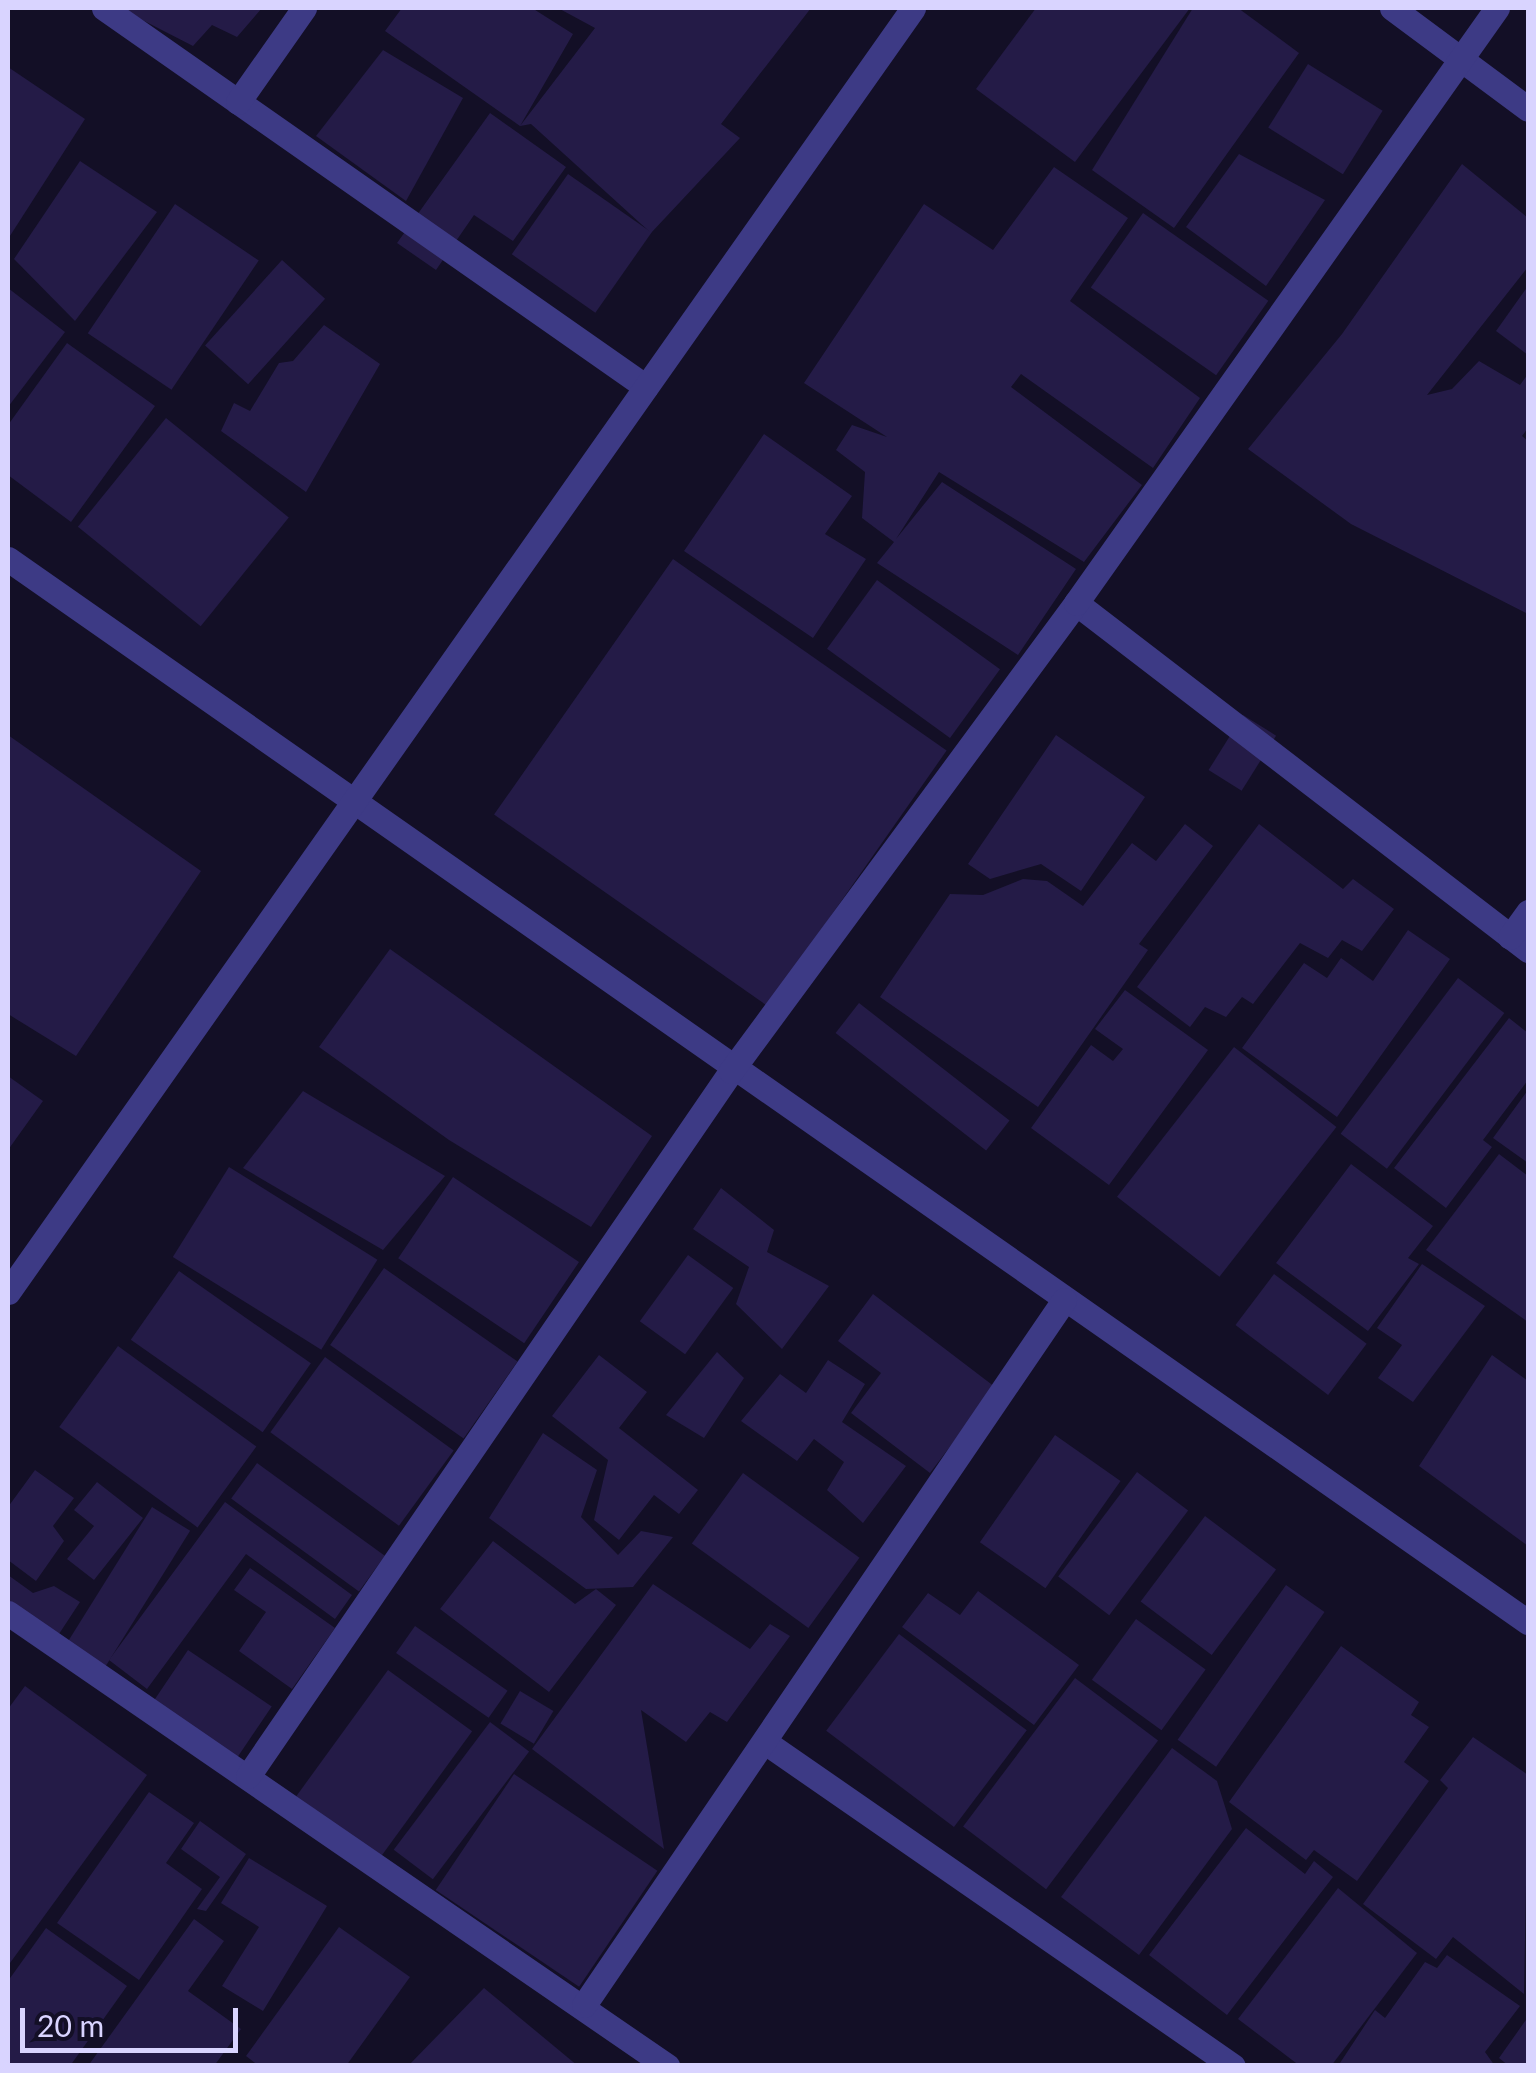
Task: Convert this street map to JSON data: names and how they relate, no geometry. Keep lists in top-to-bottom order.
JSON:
{
  "scale_bar": "20 m"
}
